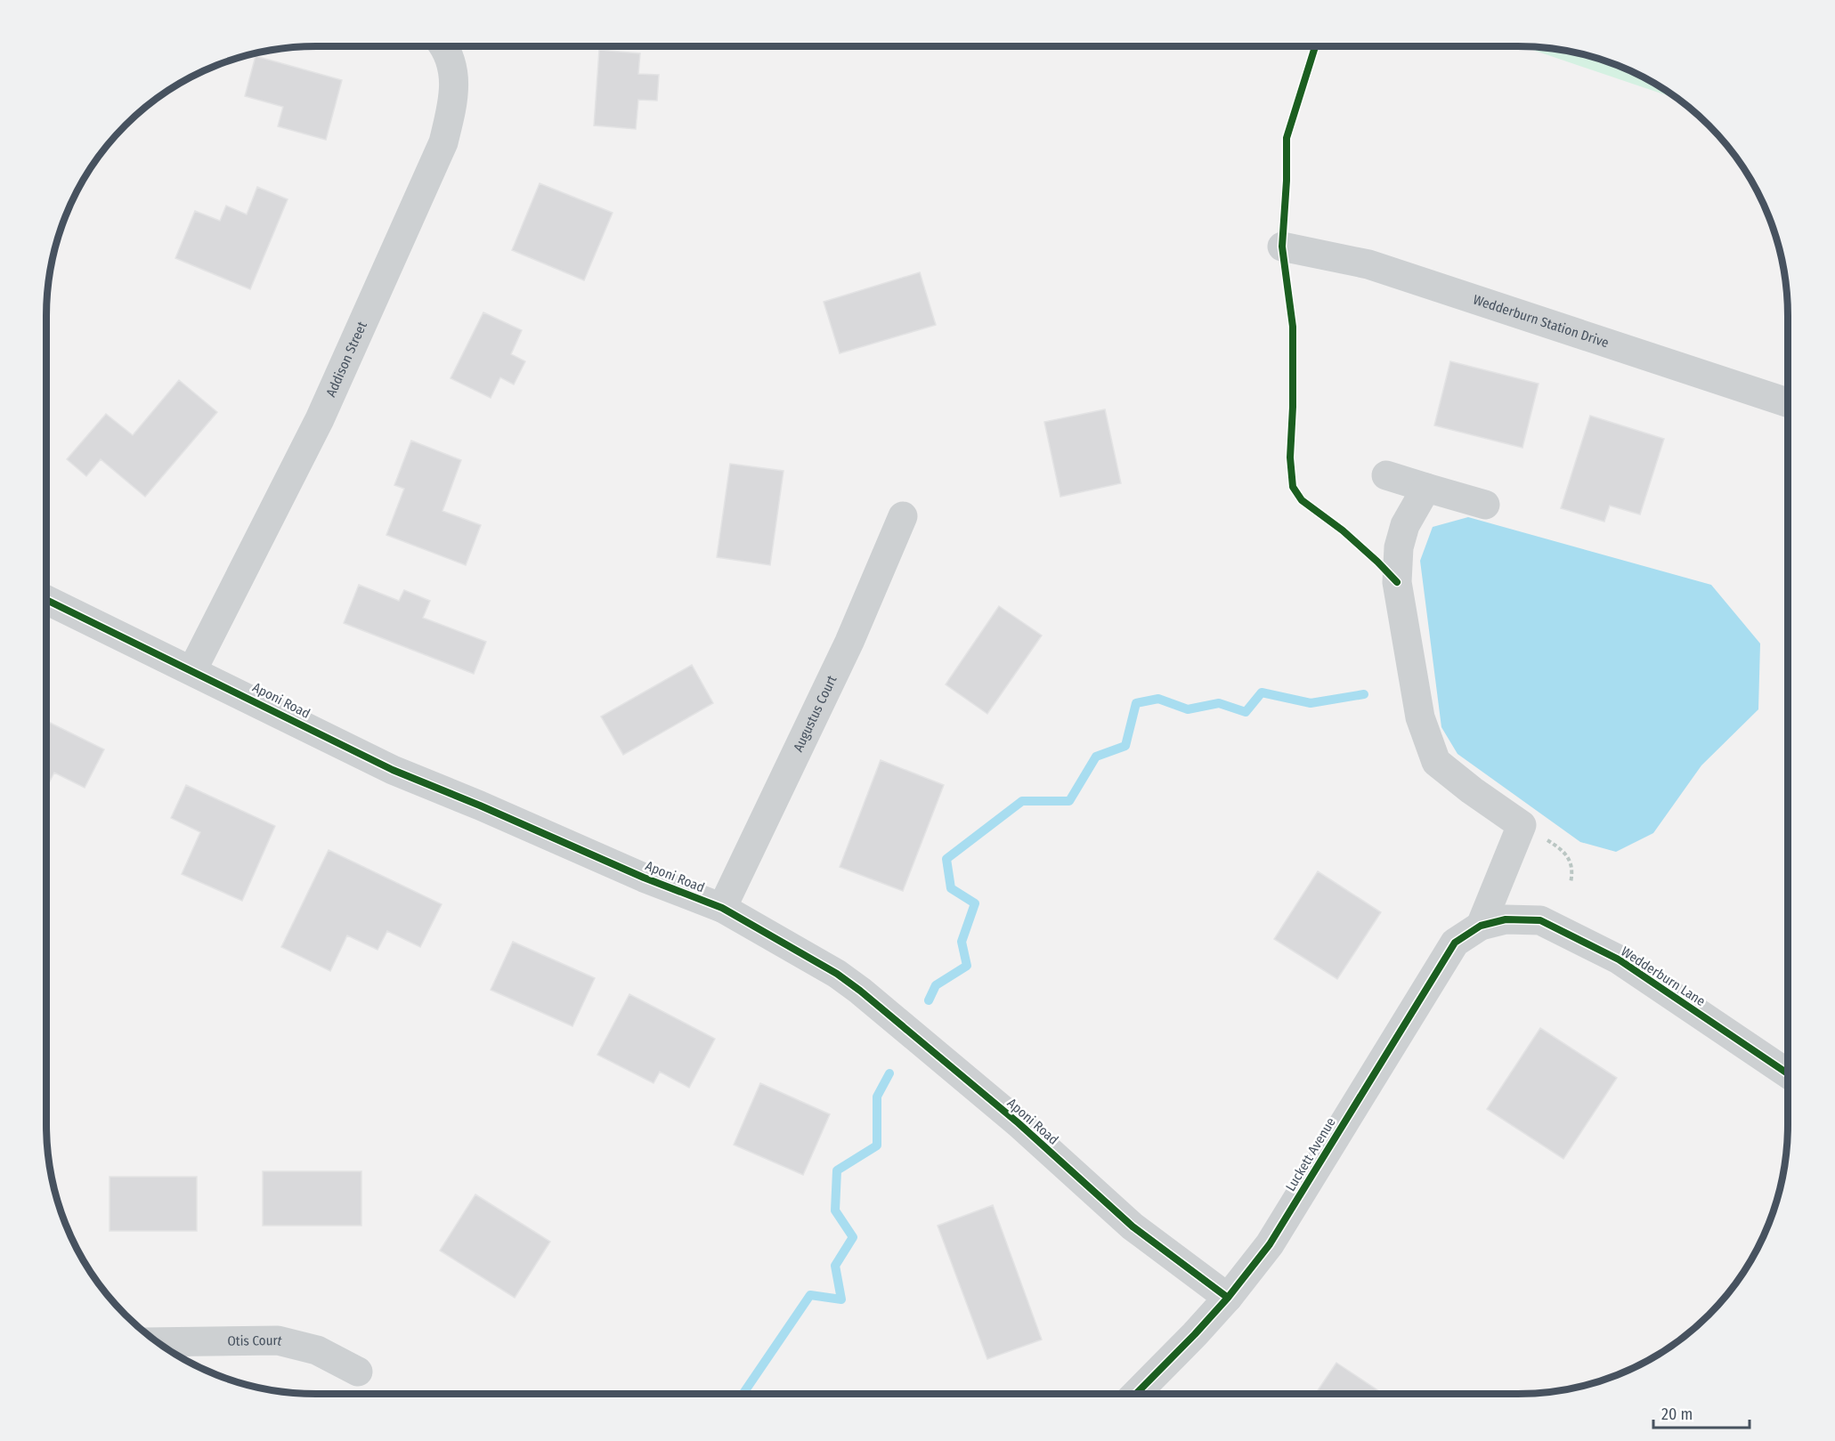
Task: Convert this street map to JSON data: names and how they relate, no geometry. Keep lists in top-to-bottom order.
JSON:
{
  "streets": {
    "street": [
      "Wedderburn Station Drive",
      "Addison Street",
      "Aponi Road",
      "Augustus Court",
      "Wedderburn Lane",
      "Luckett Avenue",
      "Otis Court"
    ]
  },
  "crossings": [
    ["Addison Street", "Aponi Road"],
    ["Aponi Road", "Augustus Court"],
    ["Aponi Road", "Luckett Avenue"],
    ["Wedderburn Lane", "Luckett Avenue"]
  ],
  "scale_bar": "20 m"
}
